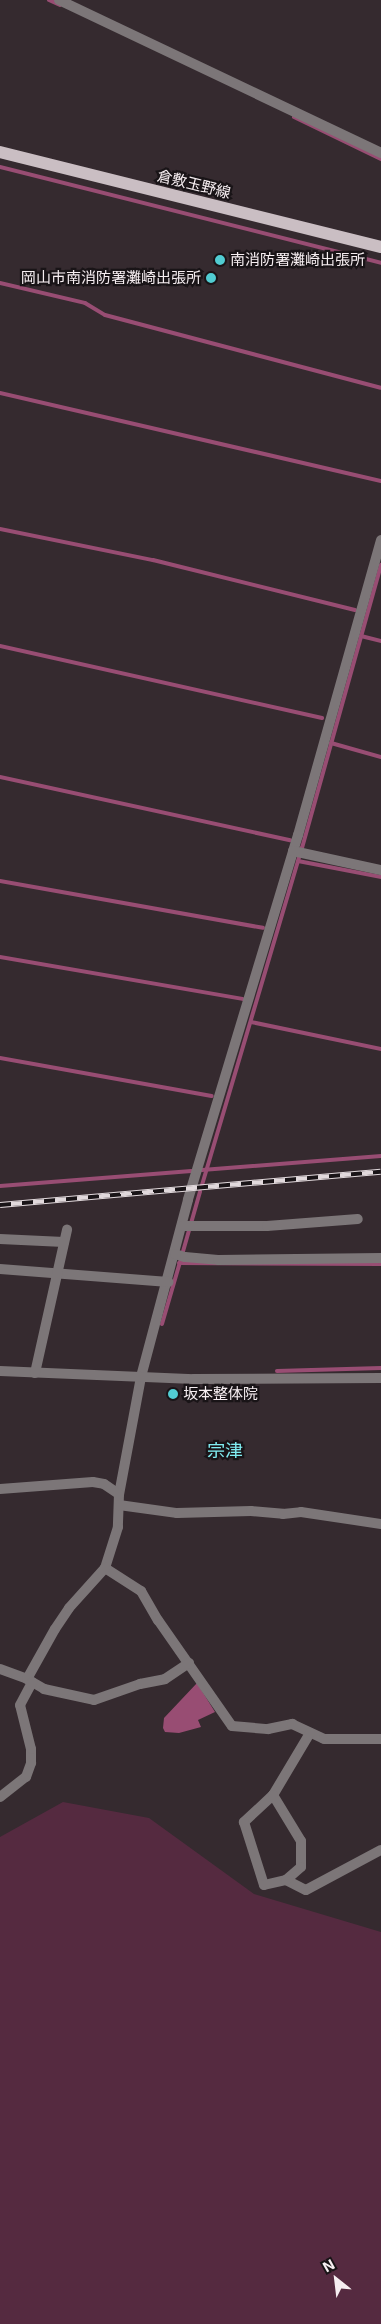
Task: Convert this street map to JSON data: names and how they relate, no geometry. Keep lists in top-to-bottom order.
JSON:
{
  "streets": {
    "main road": ["倉敷玉野線"]
  },
  "districts": ["宗津"],
  "places": ["南消防署灘崎出張所", "岡山市南消防署灘崎出張所", "坂本整体院"],
  "north": "top left"
}
